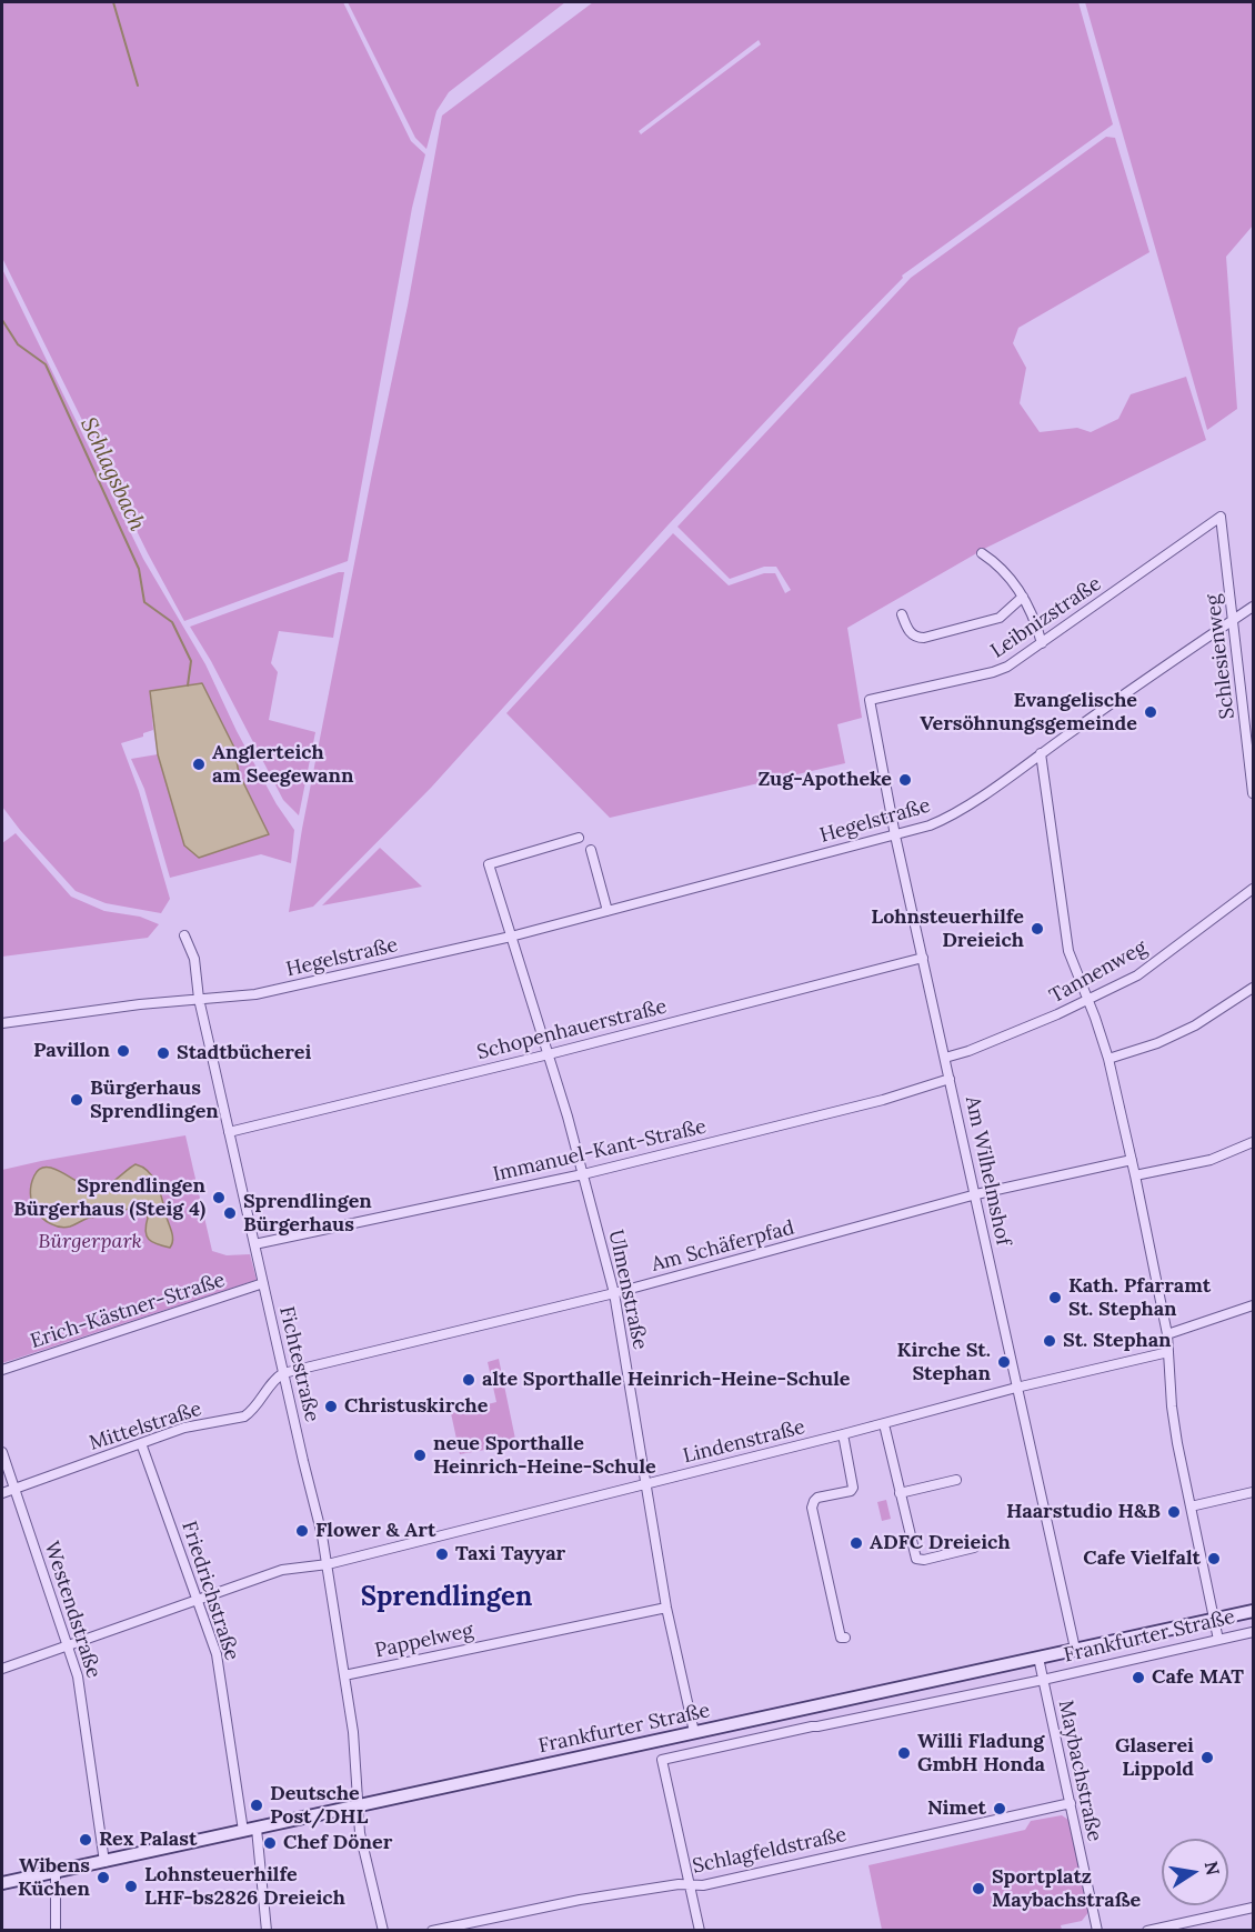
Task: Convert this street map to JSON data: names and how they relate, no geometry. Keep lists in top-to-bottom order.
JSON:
{
  "streets": {
    "street": [
      "Leibnizstraße",
      "Schlesienweg",
      "Hegelstraße",
      "Tannenweg",
      "Schopenhauerstraße",
      "Immanuel-Kant-Straße",
      "Am Wilhelmshof",
      "Am Schäferpfad",
      "Ulmenstraße",
      "Erich-Kästner-Straße",
      "Fichtestraße",
      "Mittelstraße",
      "Lindenstraße",
      "Friedrichstraße",
      "Westendstraße",
      "Frankfurter Straße",
      "Pappelweg",
      "Maybachstraße",
      "Schlagfeldstraße"
    ]
  },
  "crossings": [
    ["Leibnizstraße", "Schlesienweg"],
    ["Leibnizstraße", "Am Wilhelmshof"],
    ["Schlesienweg", "Hegelstraße"],
    ["Hegelstraße", "Am Wilhelmshof"],
    ["Hegelstraße", "Ulmenstraße"],
    ["Hegelstraße", "Fichtestraße"],
    ["Tannenweg", "Am Wilhelmshof"],
    ["Schopenhauerstraße", "Am Wilhelmshof"],
    ["Schopenhauerstraße", "Ulmenstraße"],
    ["Schopenhauerstraße", "Fichtestraße"],
    ["Immanuel-Kant-Straße", "Am Wilhelmshof"],
    ["Immanuel-Kant-Straße", "Ulmenstraße"],
    ["Immanuel-Kant-Straße", "Fichtestraße"],
    ["Am Wilhelmshof", "Am Schäferpfad"],
    ["Am Wilhelmshof", "Lindenstraße"],
    ["Am Wilhelmshof", "Frankfurter Straße"],
    ["Am Schäferpfad", "Ulmenstraße"],
    ["Am Schäferpfad", "Fichtestraße"],
    ["Am Schäferpfad", "Mittelstraße"],
    ["Ulmenstraße", "Lindenstraße"],
    ["Ulmenstraße", "Frankfurter Straße"],
    ["Ulmenstraße", "Pappelweg"],
    ["Erich-Kästner-Straße", "Fichtestraße"],
    ["Fichtestraße", "Mittelstraße"],
    ["Fichtestraße", "Lindenstraße"],
    ["Fichtestraße", "Frankfurter Straße"],
    ["Fichtestraße", "Pappelweg"],
    ["Mittelstraße", "Friedrichstraße"],
    ["Mittelstraße", "Westendstraße"],
    ["Lindenstraße", "Friedrichstraße"],
    ["Lindenstraße", "Westendstraße"],
    ["Friedrichstraße", "Frankfurter Straße"],
    ["Westendstraße", "Frankfurter Straße"],
    ["Frankfurter Straße", "Maybachstraße"],
    ["Frankfurter Straße", "Schlagfeldstraße"],
    ["Maybachstraße", "Schlagfeldstraße"]
  ],
  "districts": ["Sprendlingen"],
  "water": ["Schlagsbach"],
  "parks": ["Bürgerpark"],
  "places": [
    "Evangelische Versöhnungsgemeinde",
    "Anglerteich am Seegewann",
    "Zug-Apotheke",
    "Lohnsteuerhilfe Dreieich",
    "Pavillon",
    "Stadtbücherei",
    "Bürgerhaus Sprendlingen",
    "Sprendlingen Bürgerhaus (Steig 4)",
    "Sprendlingen Bürgerhaus",
    "Kath. Pfarramt St. Stephan",
    "St. Stephan",
    "Kirche St. Stephan",
    "alte Sporthalle Heinrich-Heine-Schule",
    "Christuskirche",
    "neue Sporthalle Heinrich-Heine-Schule",
    "Haarstudio H&B",
    "Flower & Art",
    "ADFC Dreieich",
    "Taxi Tayyar",
    "Cafe Vielfalt",
    "Cafe MAT",
    "Willi Fladung GmbH Honda",
    "Glaserei Lippold",
    "Deutsche Post/DHL",
    "Nimet",
    "Rex Palast",
    "Chef Döner",
    "Wibens Küchen",
    "Lohnsteuerhilfe LHF-bs2826 Dreieich",
    "Sportplatz Maybachstraße"
  ],
  "north": "right"
}
